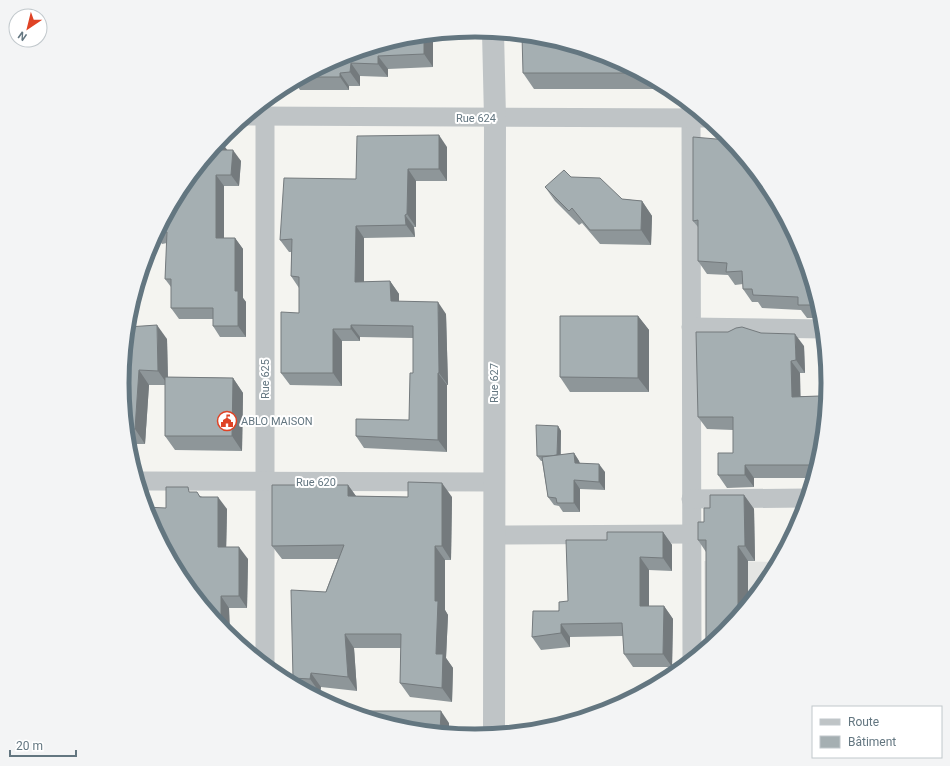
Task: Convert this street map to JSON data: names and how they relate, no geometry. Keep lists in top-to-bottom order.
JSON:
{
  "streets": {
    "street": [
      "Rue 624",
      "Rue 625",
      "Rue 627",
      "Rue 620"
    ]
  },
  "crossings": [
    ["Rue 624", "Rue 625"],
    ["Rue 624", "Rue 627"],
    ["Rue 625", "Rue 620"],
    ["Rue 627", "Rue 620"]
  ],
  "places": {
    "public building": ["ABLO MAISON"]
  },
  "legend": ["Route", "Bâtiment"],
  "scale_bar": "20 m",
  "north": "bottom left"
}
